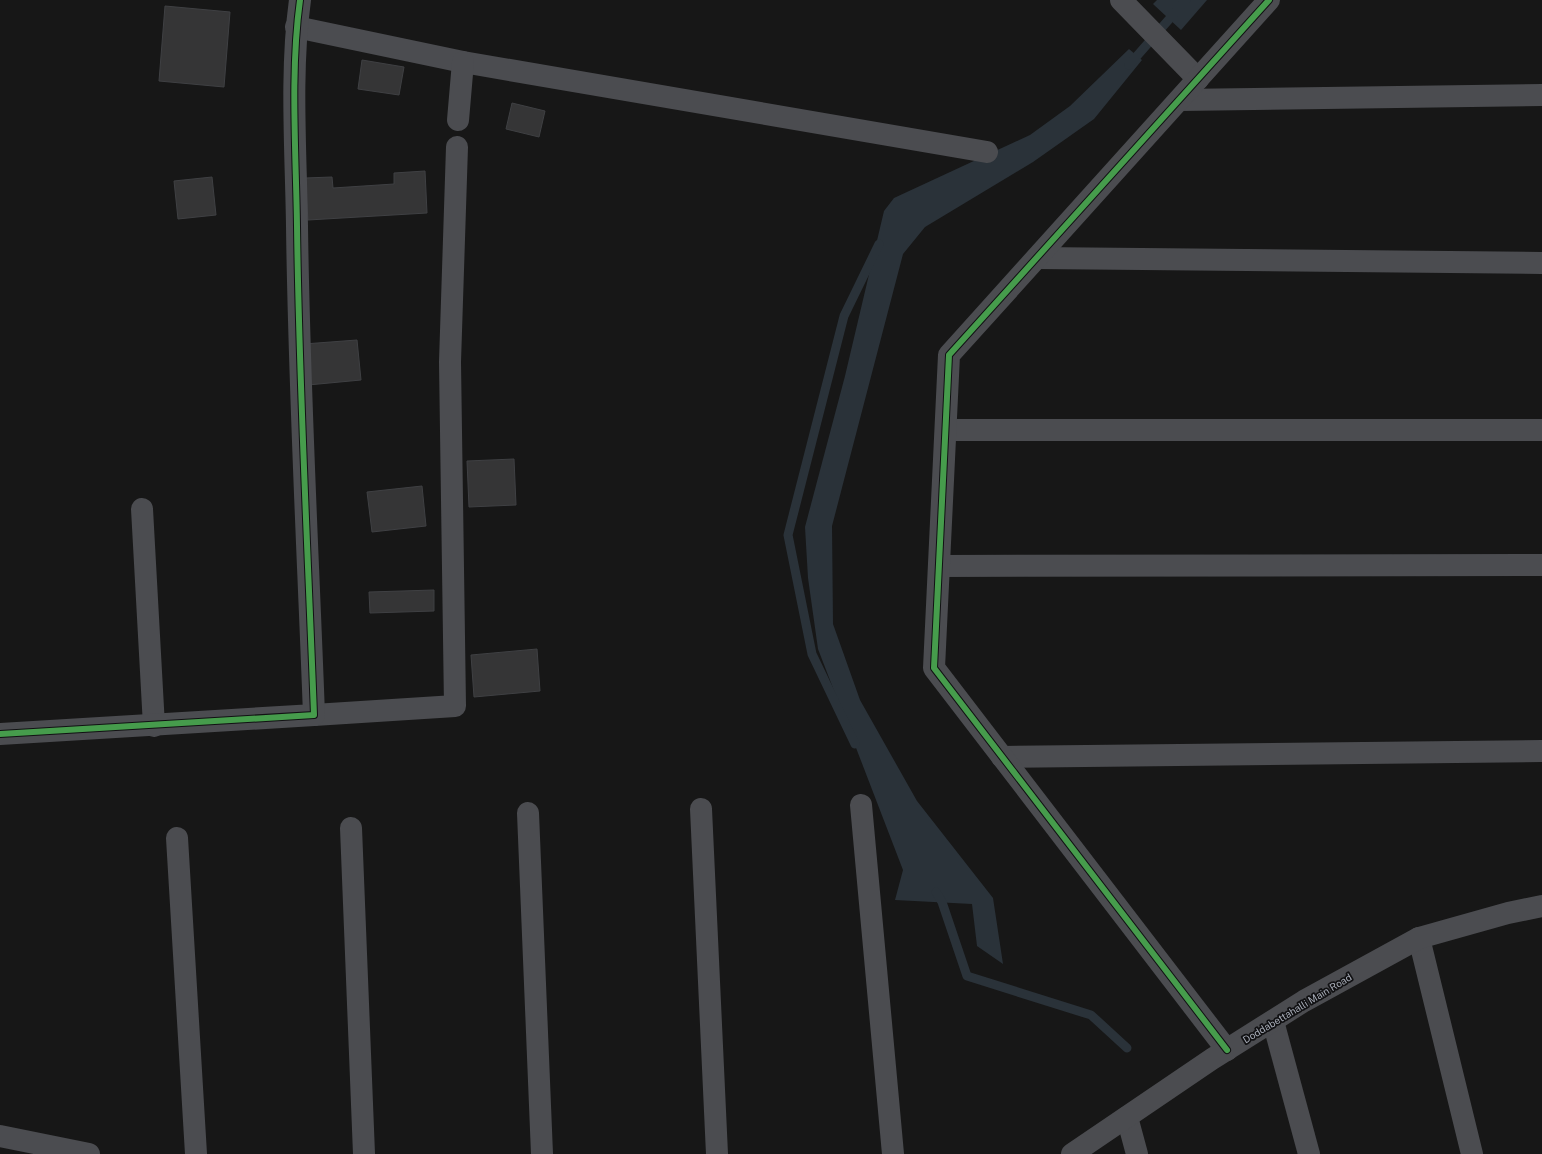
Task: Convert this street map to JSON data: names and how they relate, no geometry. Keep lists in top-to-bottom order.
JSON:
{
  "streets": {
    "street": ["Doddabettahalli Main Road"]
  }
}
